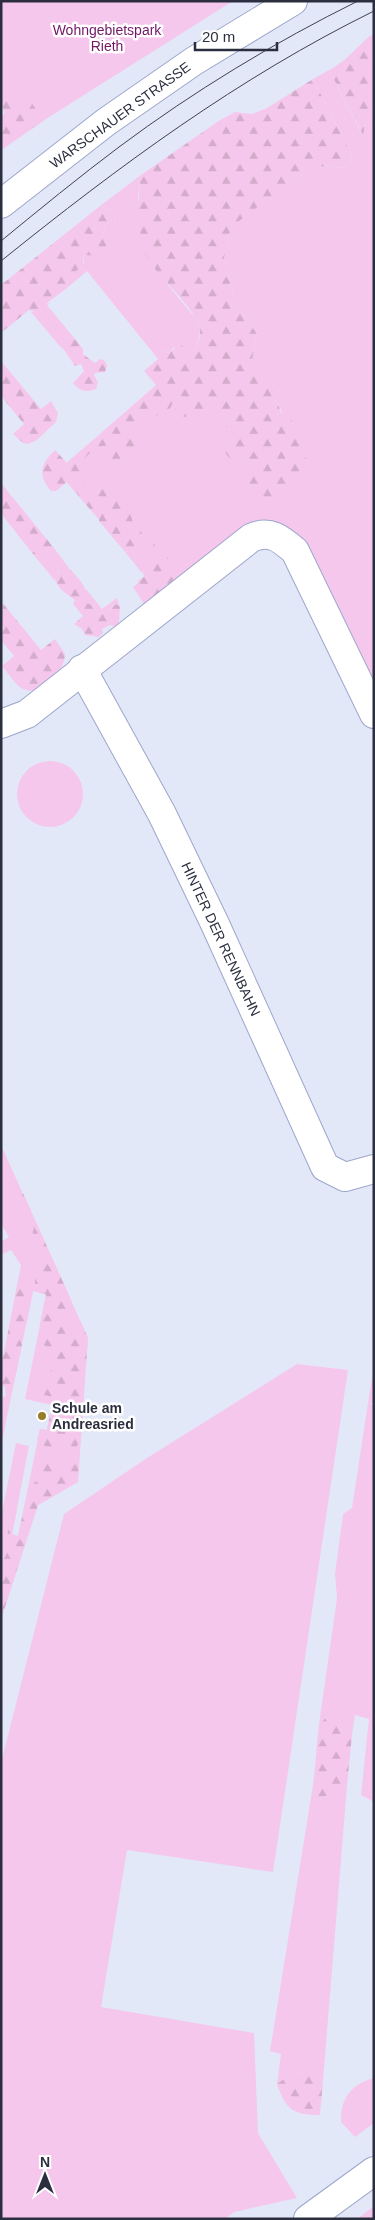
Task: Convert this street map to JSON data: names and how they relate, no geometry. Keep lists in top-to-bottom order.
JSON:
{
  "streets": {
    "street": ["WARSCHAUER STRASSE", "HINTER DER RENNBAHN"]
  },
  "parks": ["Wohngebietspark Rieth"],
  "places": ["Schule am Andreasried"],
  "scale_bar": "20 m",
  "north": "top"
}
